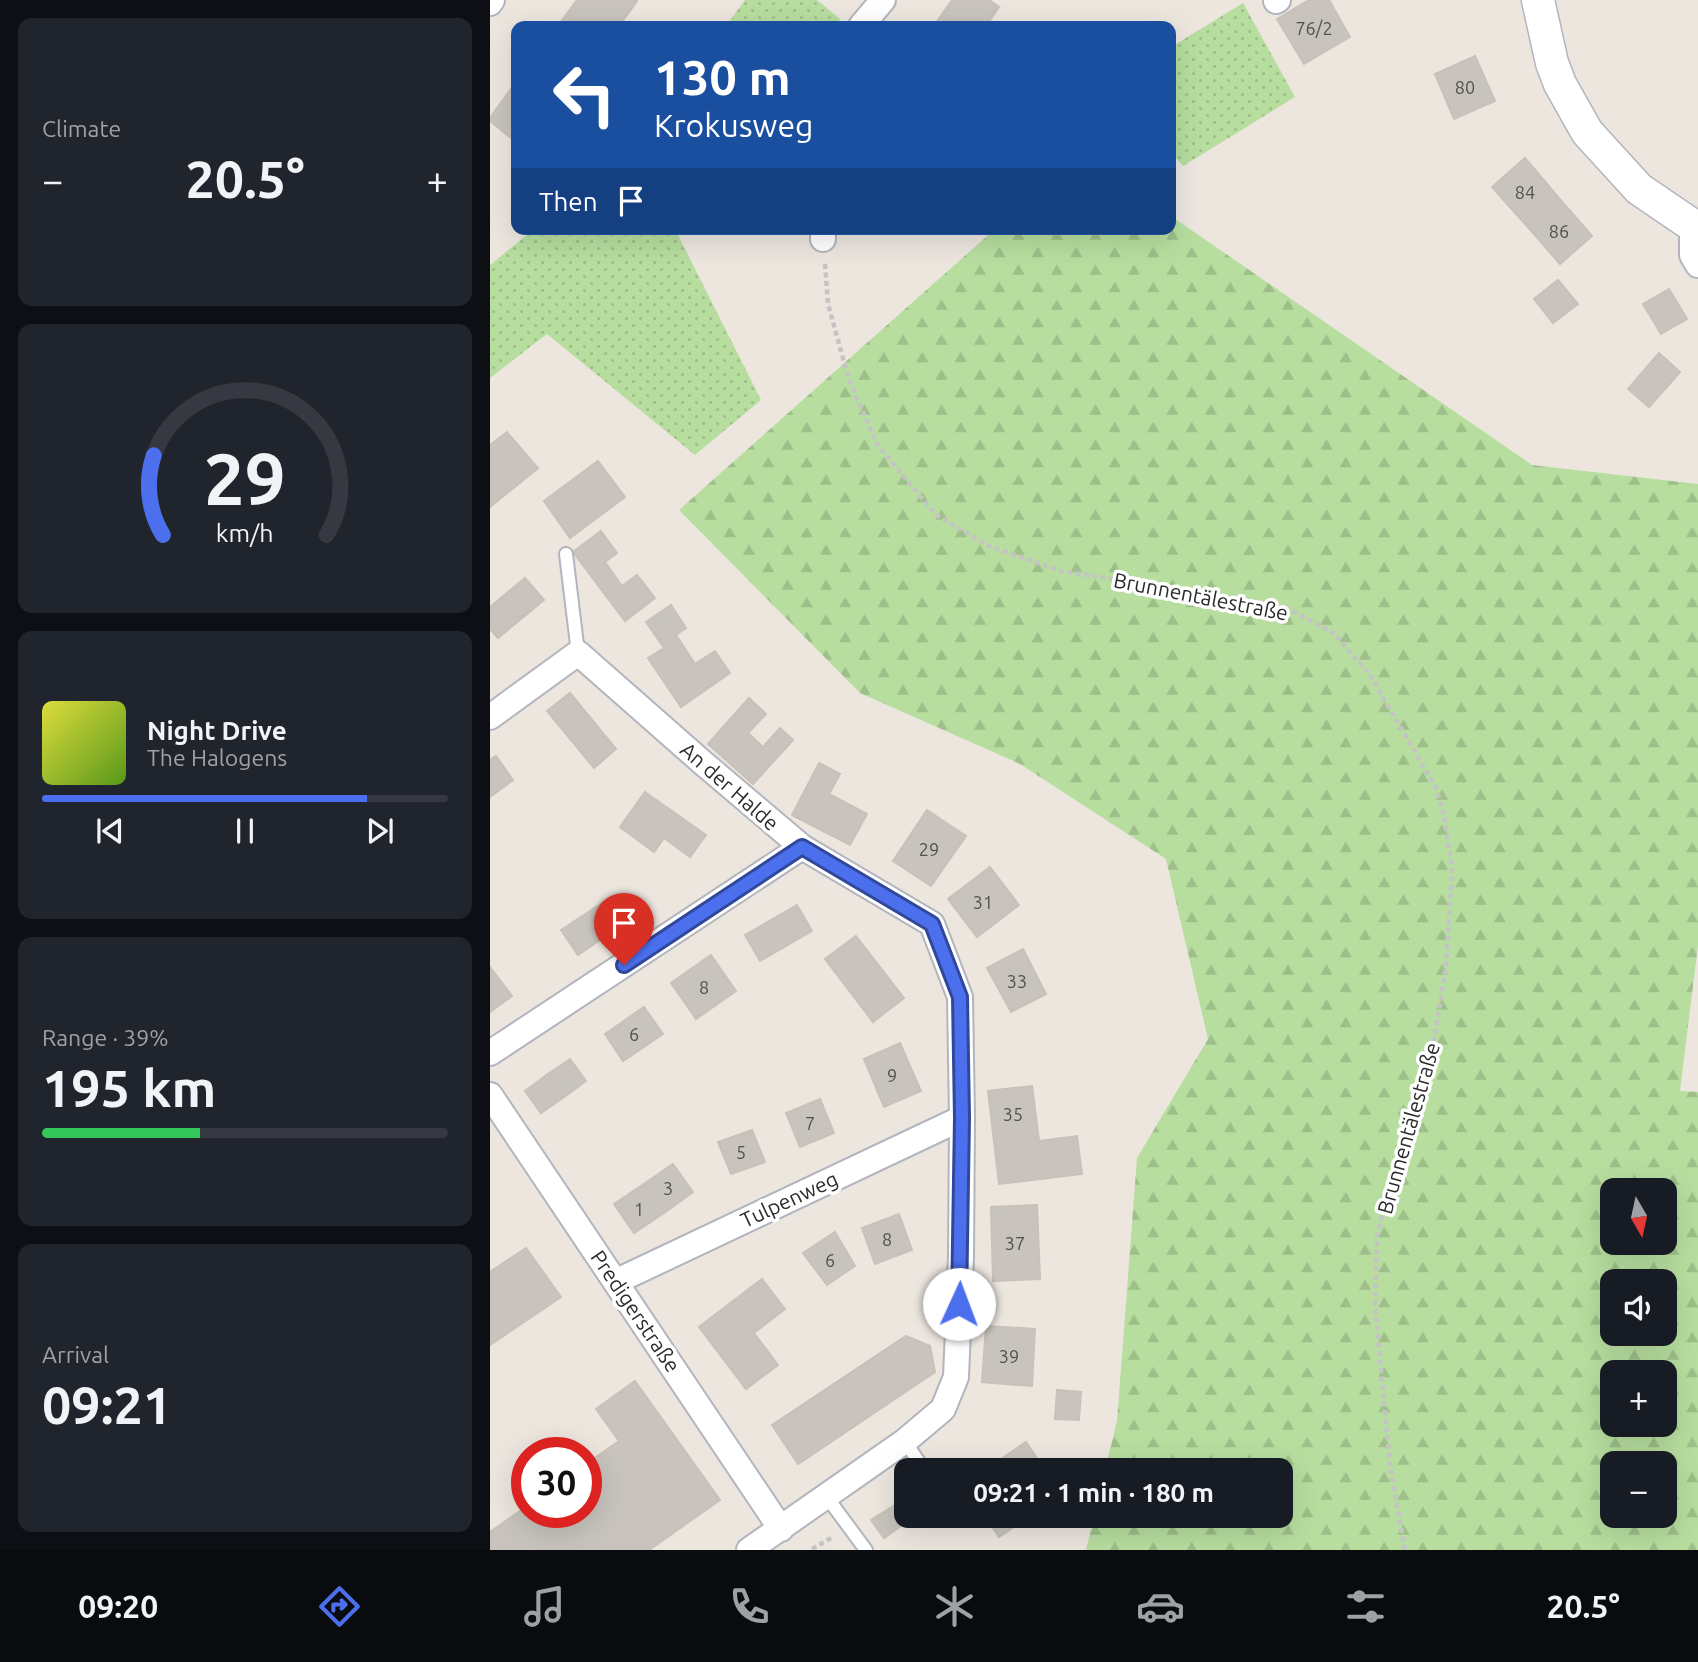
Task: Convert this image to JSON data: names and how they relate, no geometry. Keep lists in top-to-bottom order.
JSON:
{
  "streets": {
    "street": ["An der Halde", "Tulpenweg", "Predigerstraße"],
    "path": ["Brunnentälestraße"]
  },
  "crossings": [
    ["An der Halde", "Tulpenweg"],
    ["An der Halde", "Predigerstraße"],
    ["Tulpenweg", "Predigerstraße"]
  ],
  "house_numbers": [
    "76/2",
    "80",
    "84",
    "86",
    "29",
    "31",
    "33",
    "8",
    "6",
    "9",
    "35",
    "7",
    "5",
    "3",
    "1",
    "8",
    "37",
    "6",
    "39"
  ],
  "north": "bottom",
  "page": {
    "tile": [
      "Climate",
      ["Range · 39%", "195 km"],
      ["Arrival", "09:21"]
    ],
    "turn": ["130 m", "Krokusweg"],
    "heat": ["−", "20.5°", "+"],
    "then": "Then",
    "song": ["Night Drive", "The Halogens"],
    "map_buttons": ["+", "−"],
    "limit": "30",
    "trip": "09:21 · 1 min · 180 m",
    "tabs": ["09:20", "20.5°"],
    "gauge": ["29", "km/h"]
  }
}
